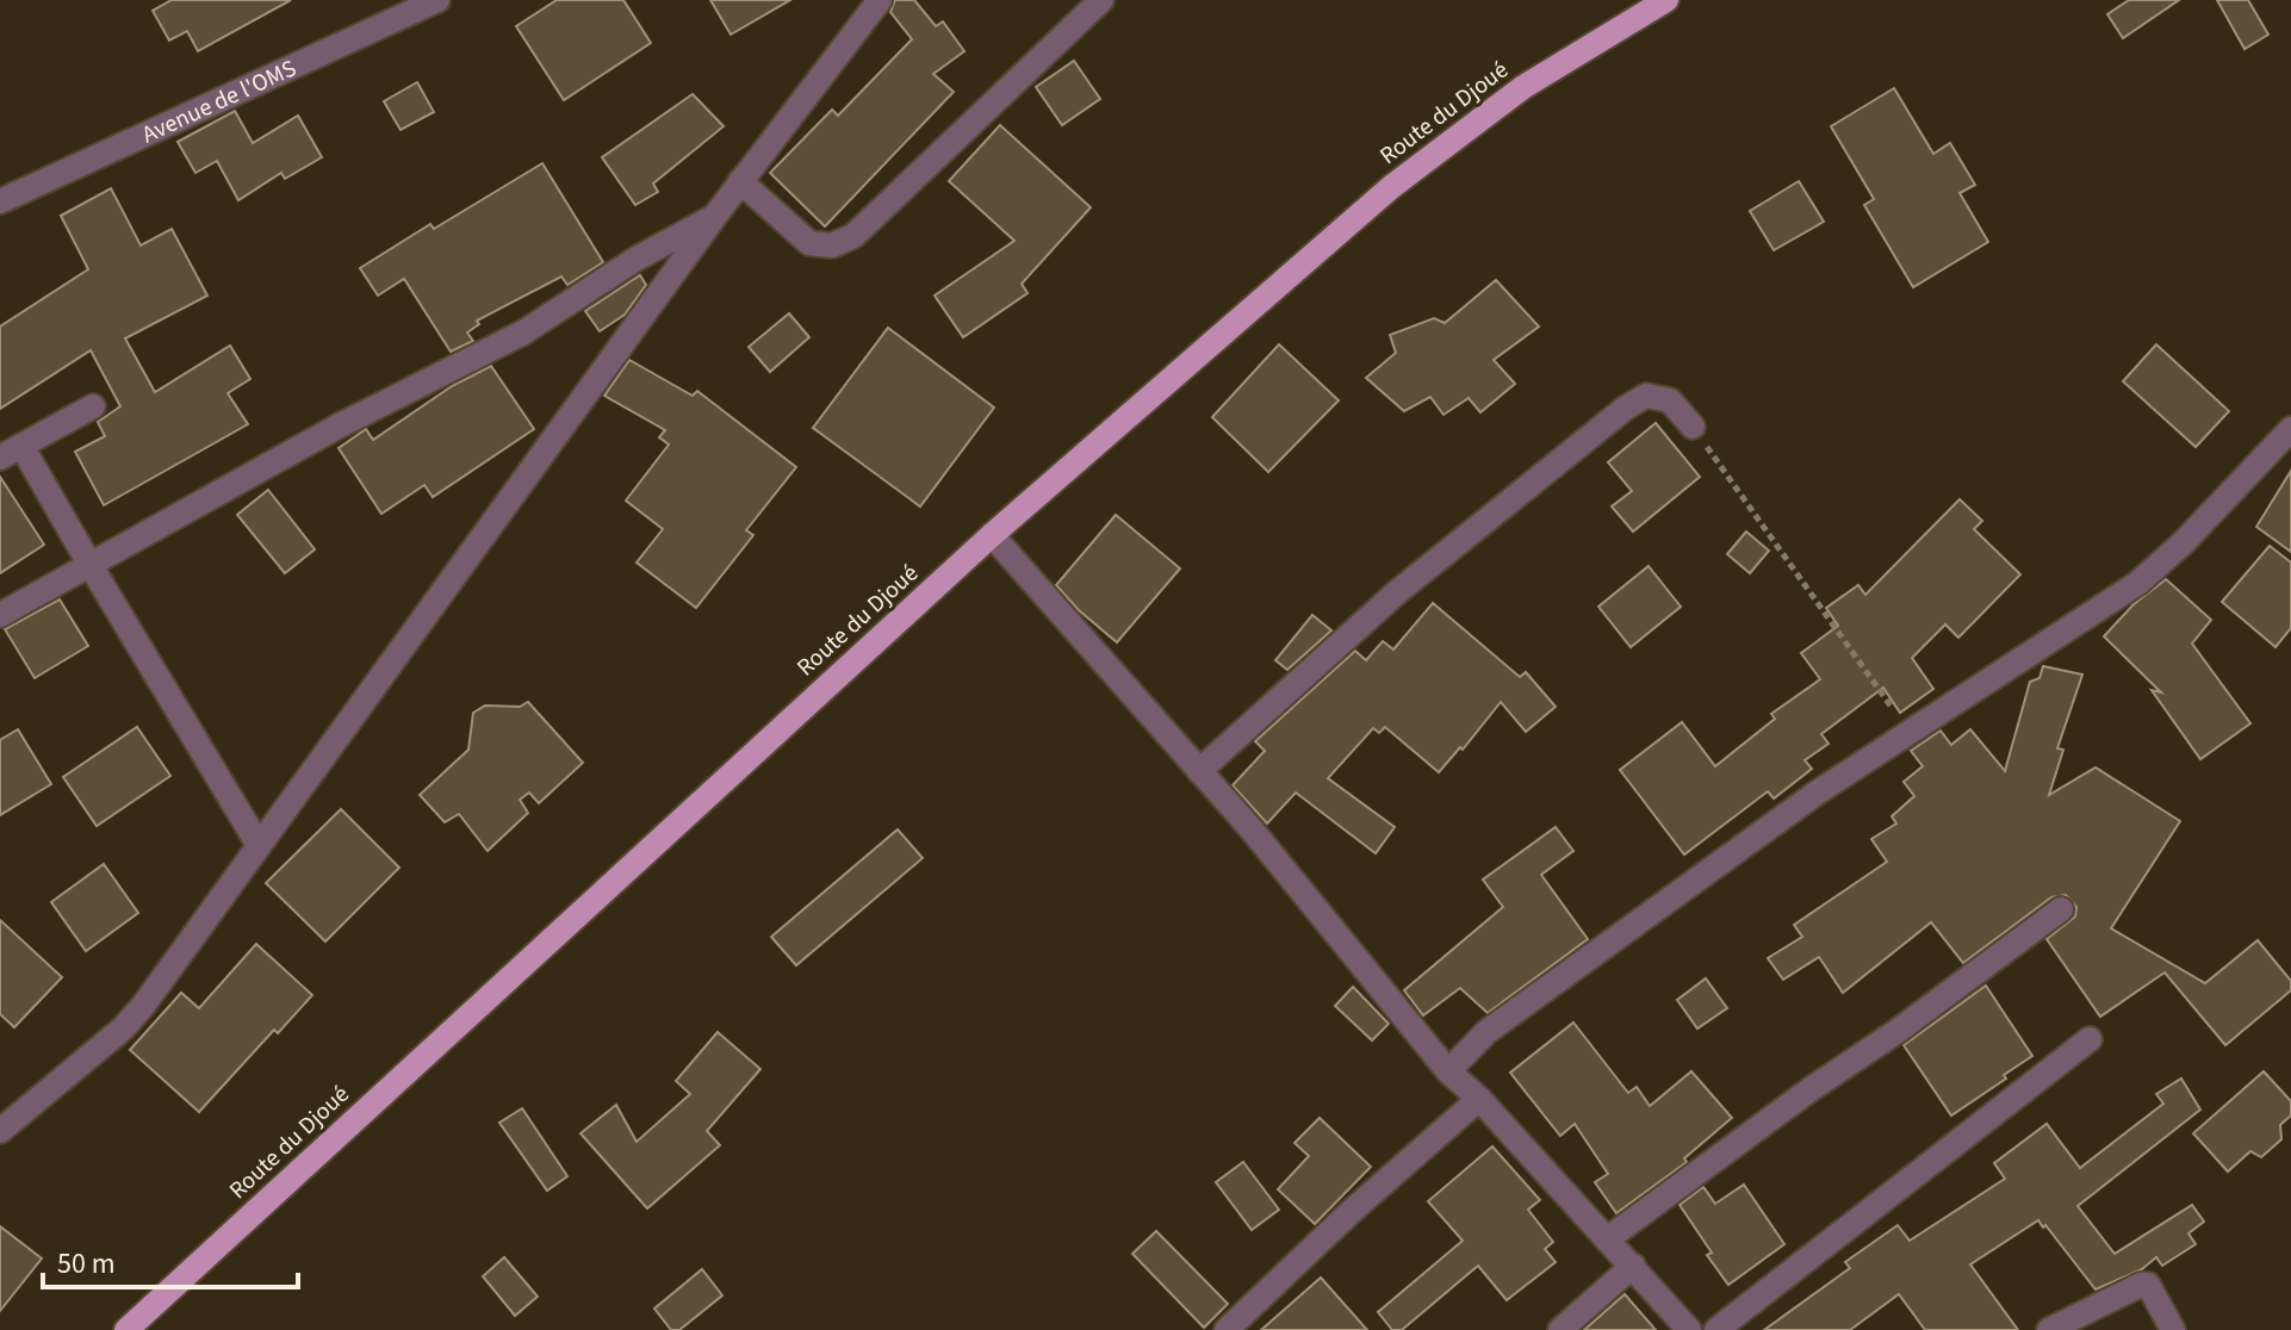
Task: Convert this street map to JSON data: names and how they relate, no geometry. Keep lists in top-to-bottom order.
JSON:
{
  "streets": {
    "main road": ["Route du Djoué"],
    "street": ["Avenue de l'OMS"]
  },
  "scale_bar": "50 m"
}
